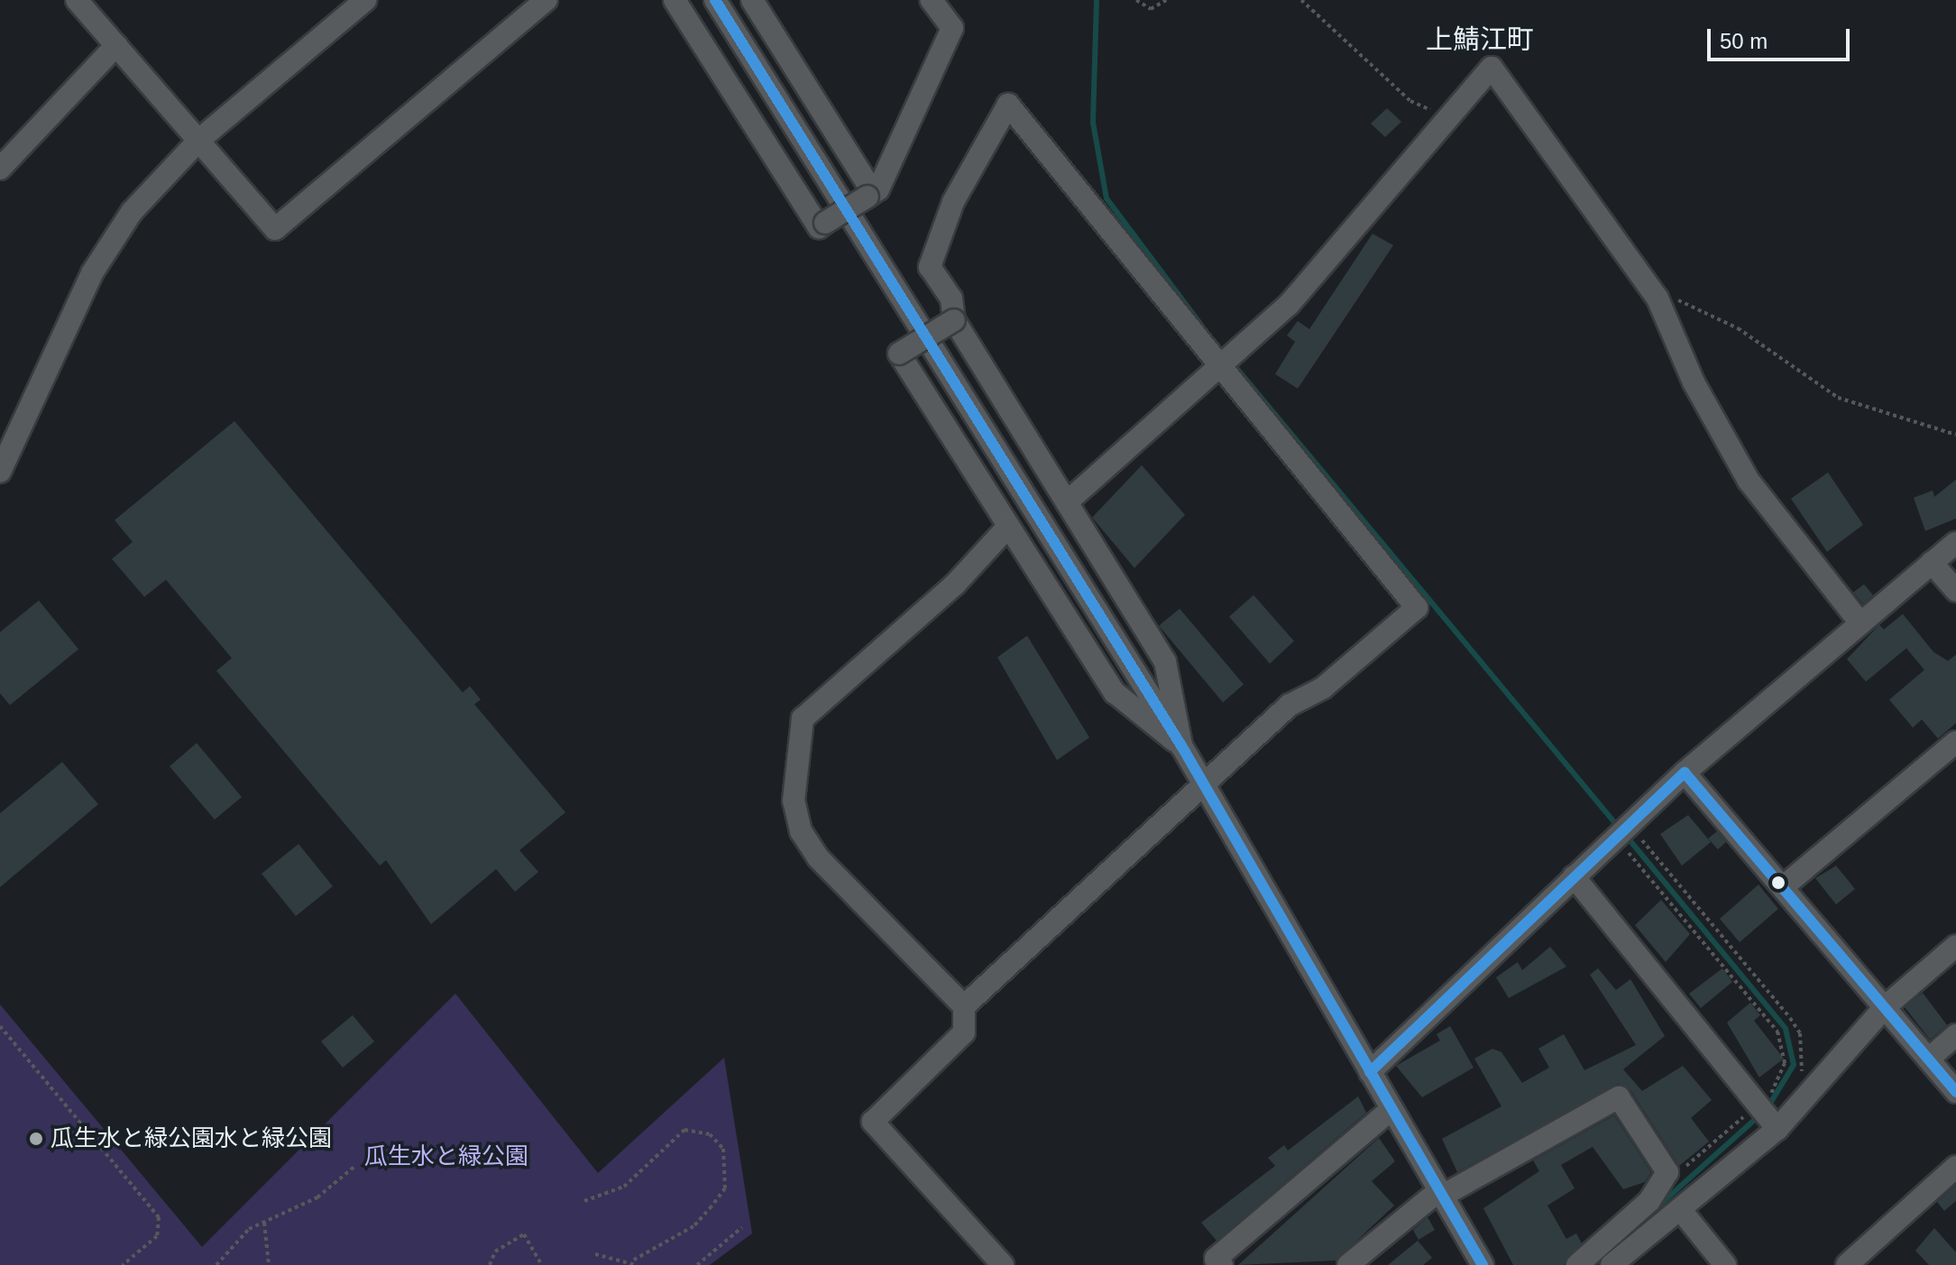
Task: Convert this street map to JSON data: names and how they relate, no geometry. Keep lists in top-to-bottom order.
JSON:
{
  "districts": ["上鯖江町"],
  "parks": ["瓜生水と緑公園"],
  "places": ["瓜生水と緑公園水と緑公園"],
  "scale_bar": "50 m"
}
